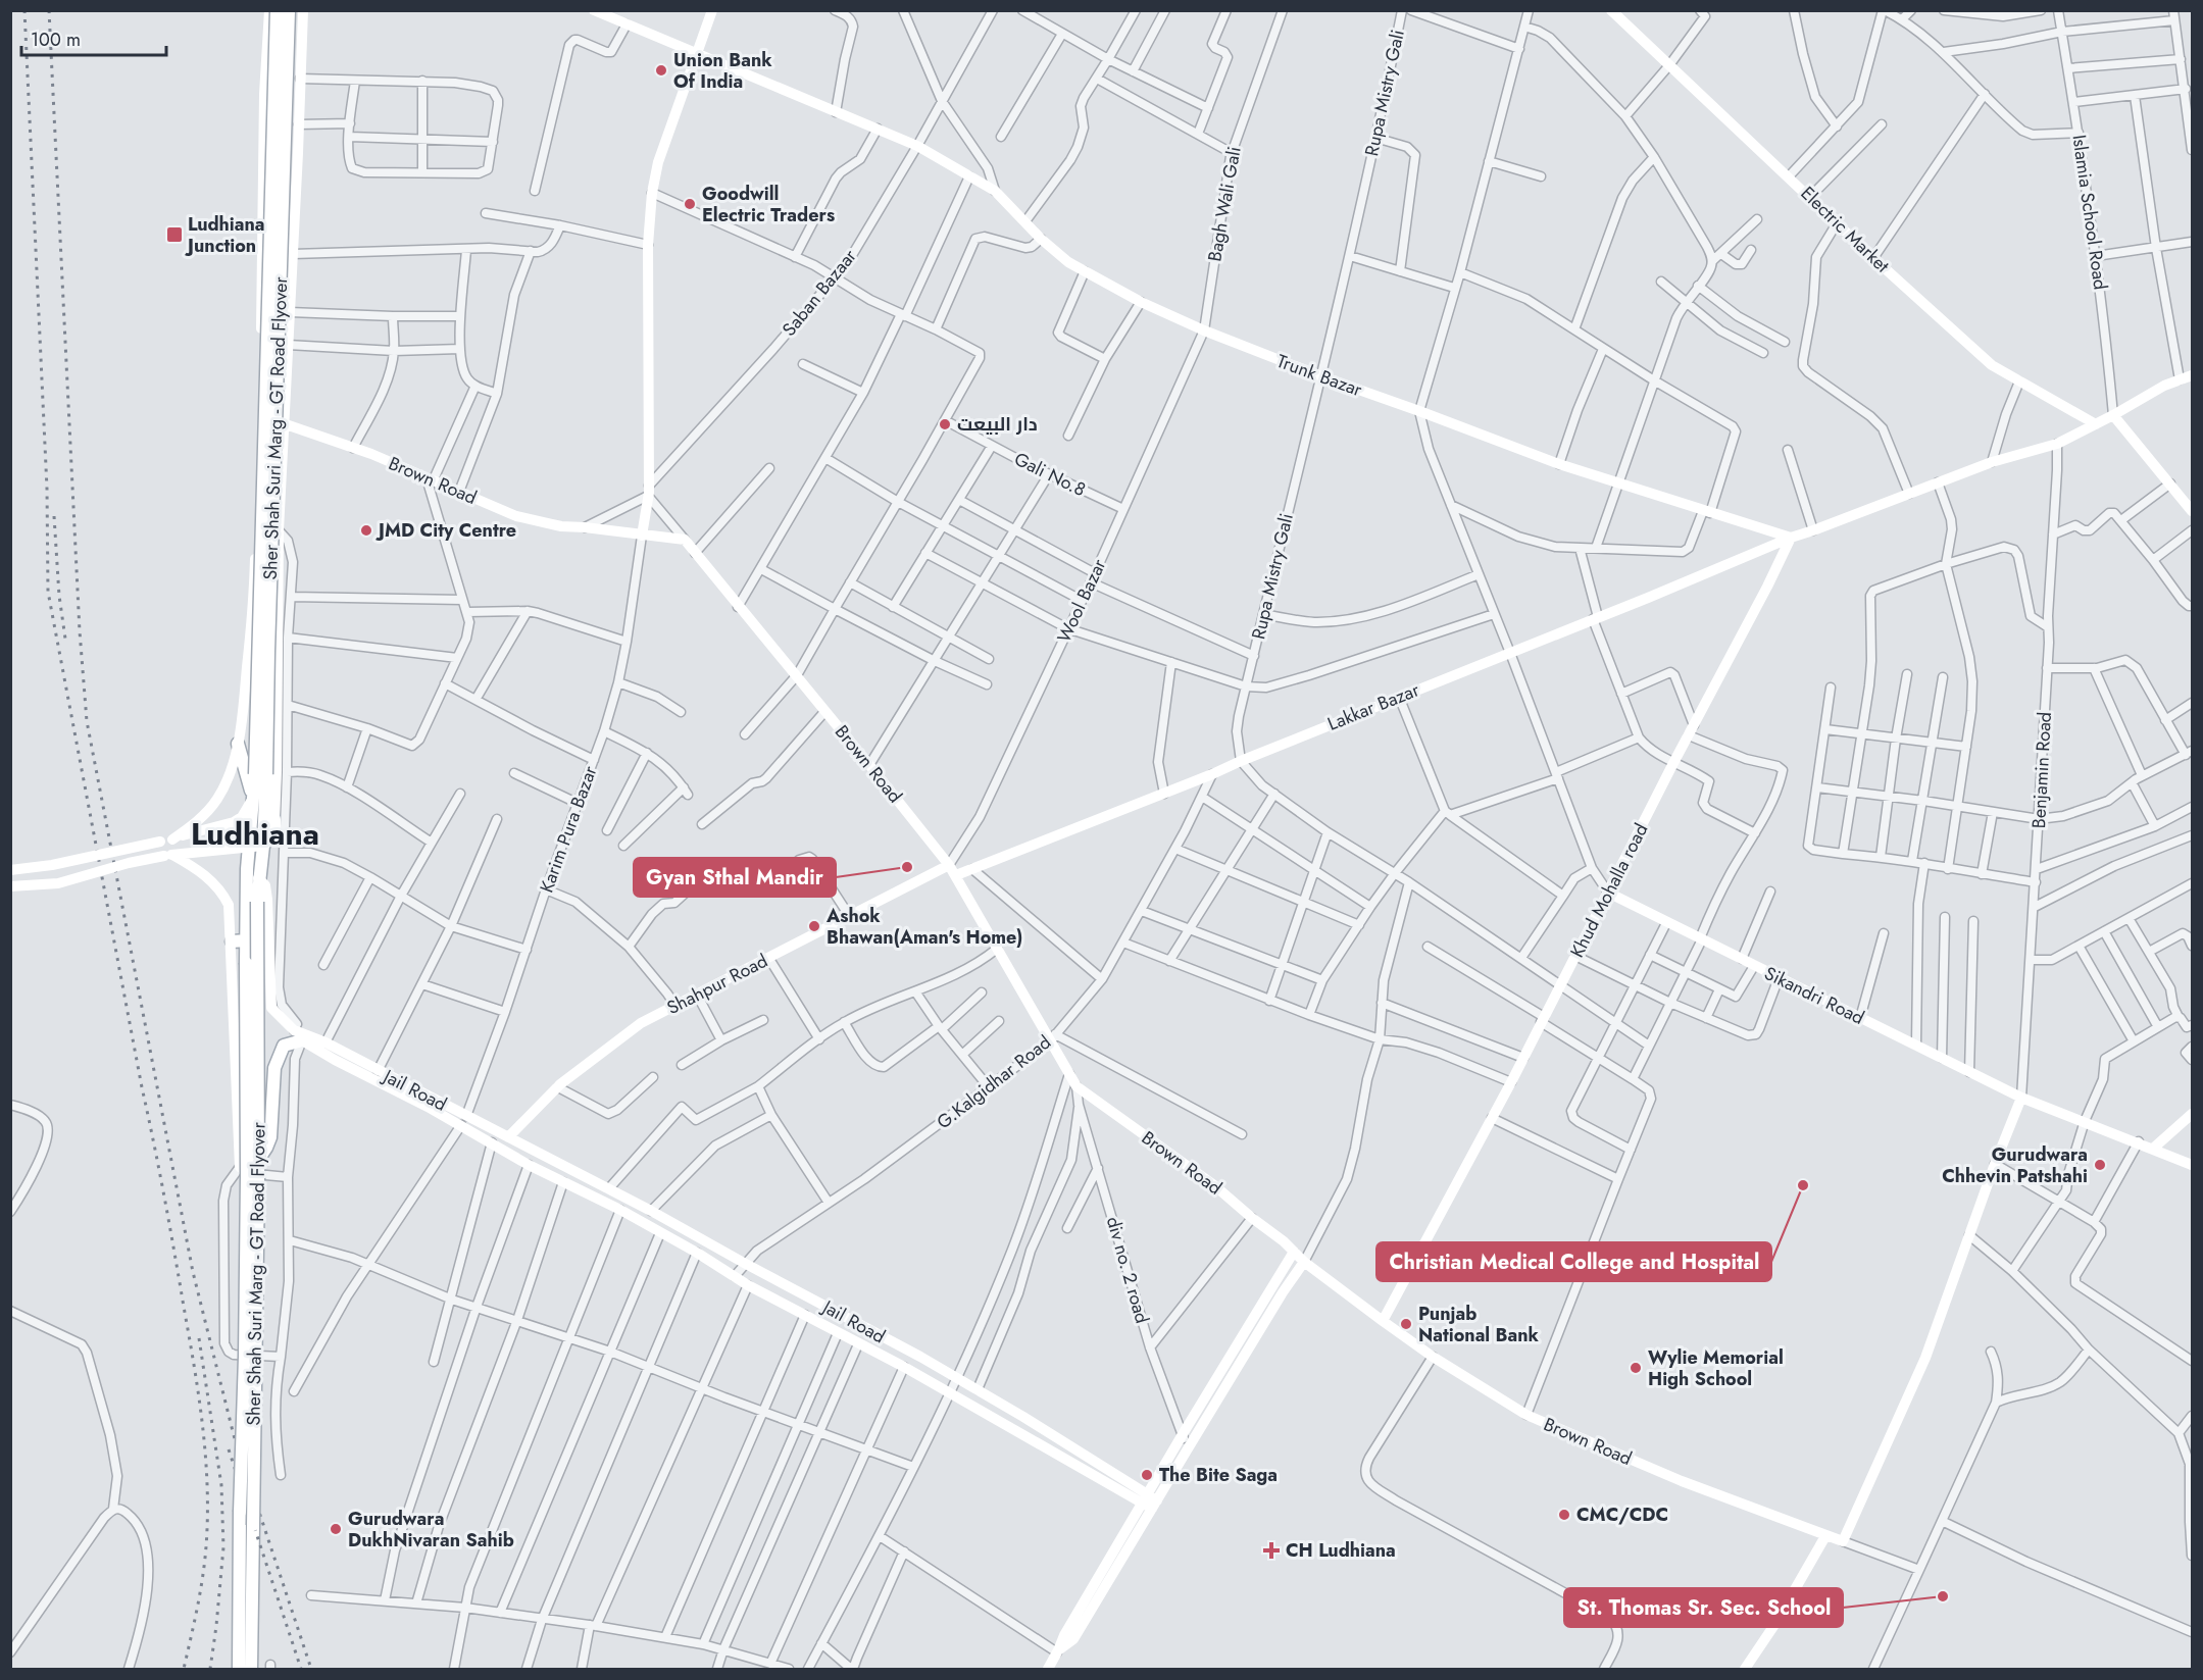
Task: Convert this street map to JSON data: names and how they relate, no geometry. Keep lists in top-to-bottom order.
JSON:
{
  "streets": {
    "main road": ["Sher Shah Suri Marg - GT Road Flyover"],
    "street": [
      "Rupa Mistry Gali",
      "Bagh Wali Gali",
      "Islamia School Road",
      "Electric Market",
      "Saban Bazaar",
      "Trunk Bazar",
      "Gali No.8",
      "Brown Road",
      "Wool Bazar",
      "Lakkar Bazar",
      "Benjamin Road",
      "Karim Pura Bazar",
      "Khud Mohalla road",
      "Shahpur Road",
      "Sikandri Road",
      "G.Kalgidhar Road",
      "Jail Road",
      "div no. 2 road"
    ]
  },
  "crossings": [
    ["Rupa Mistry Gali", "Trunk Bazar"],
    ["Rupa Mistry Gali", "Lakkar Bazar"],
    ["Bagh Wali Gali", "Trunk Bazar"],
    ["Bagh Wali Gali", "Wool Bazar"],
    ["Saban Bazaar", "Trunk Bazar"],
    ["Trunk Bazar", "Wool Bazar"],
    ["Trunk Bazar", "Lakkar Bazar"],
    ["Trunk Bazar", "Khud Mohalla road"],
    ["Gali No.8", "Wool Bazar"],
    ["Brown Road", "Wool Bazar"],
    ["Brown Road", "Lakkar Bazar"],
    ["Brown Road", "Karim Pura Bazar"],
    ["Brown Road", "Khud Mohalla road"],
    ["Brown Road", "Shahpur Road"],
    ["Brown Road", "G.Kalgidhar Road"],
    ["Brown Road", "div no. 2 road"],
    ["Wool Bazar", "Shahpur Road"],
    ["Lakkar Bazar", "Khud Mohalla road"],
    ["Lakkar Bazar", "G.Kalgidhar Road"],
    ["Benjamin Road", "Sikandri Road"],
    ["Karim Pura Bazar", "Jail Road"],
    ["Khud Mohalla road", "Sikandri Road"],
    ["Shahpur Road", "Jail Road"],
    ["G.Kalgidhar Road", "Jail Road"]
  ],
  "districts": ["Ludhiana"],
  "places": {
    "other": [
      "Union Bank Of India",
      "Goodwill Electric Traders",
      "دار البیعت",
      "JMD City Centre",
      "Gyan Sthal Mandir",
      "Ashok Bhawan(Aman's Home)",
      "Gurudwara Chhevin Patshahi",
      "Christian Medical College and Hospital",
      "Punjab National Bank",
      "Wylie Memorial High School",
      "The Bite Saga",
      "CMC/CDC",
      "Gurudwara DukhNivaran Sahib",
      "St. Thomas Sr. Sec. School"
    ],
    "transit": ["Ludhiana Junction"],
    "health": ["CH Ludhiana"]
  },
  "scale_bar": "100 m"
}
